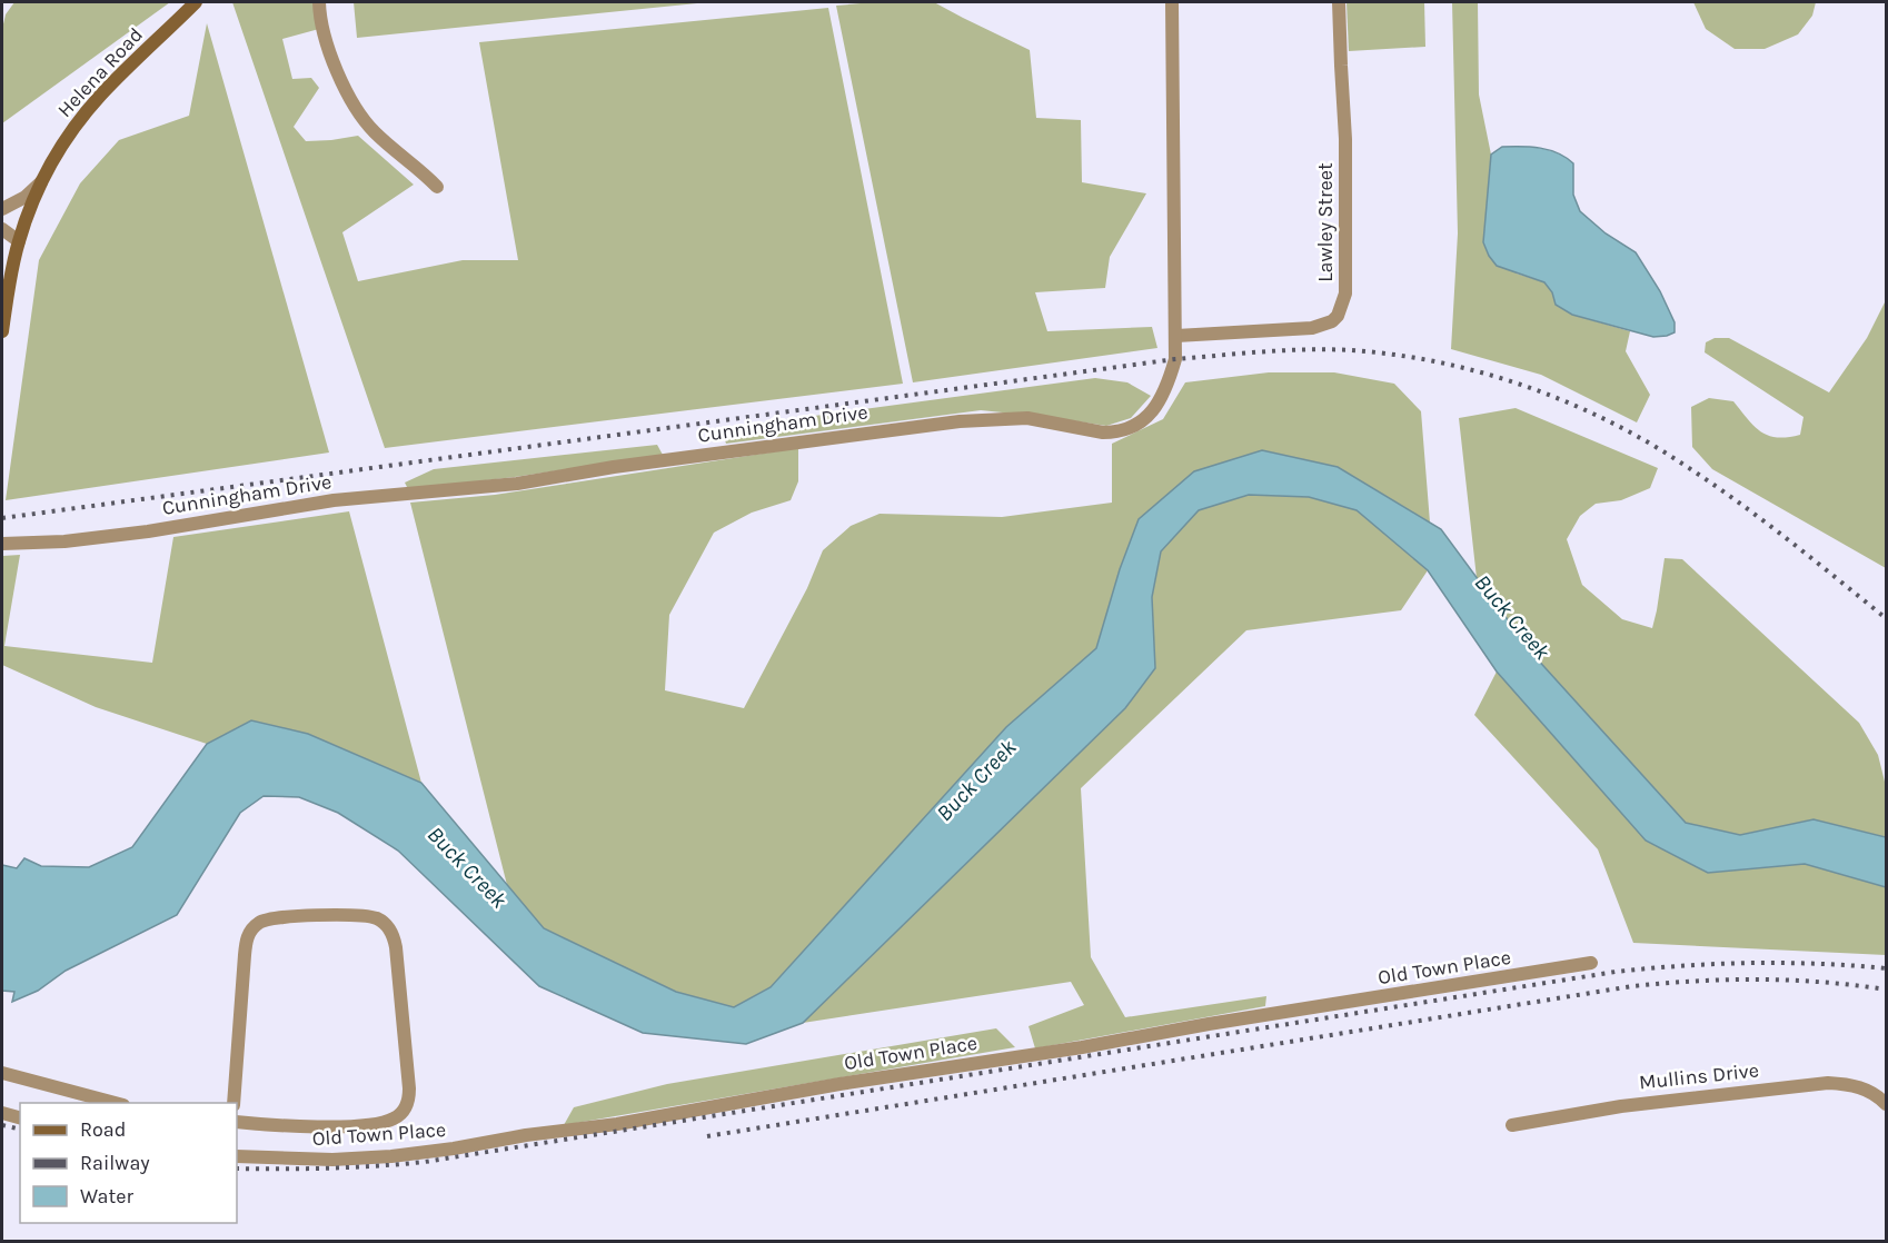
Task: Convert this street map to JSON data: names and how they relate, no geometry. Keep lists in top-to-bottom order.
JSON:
{
  "streets": {
    "main road": ["Helena Road"],
    "street": [
      "Lawley Street",
      "Cunningham Drive",
      "Old Town Place",
      "Mullins Drive"
    ]
  },
  "crossings": [
    ["Lawley Street", "Cunningham Drive"]
  ],
  "water": ["Buck Creek"],
  "legend": ["Road", "Railway", "Water"]
}
